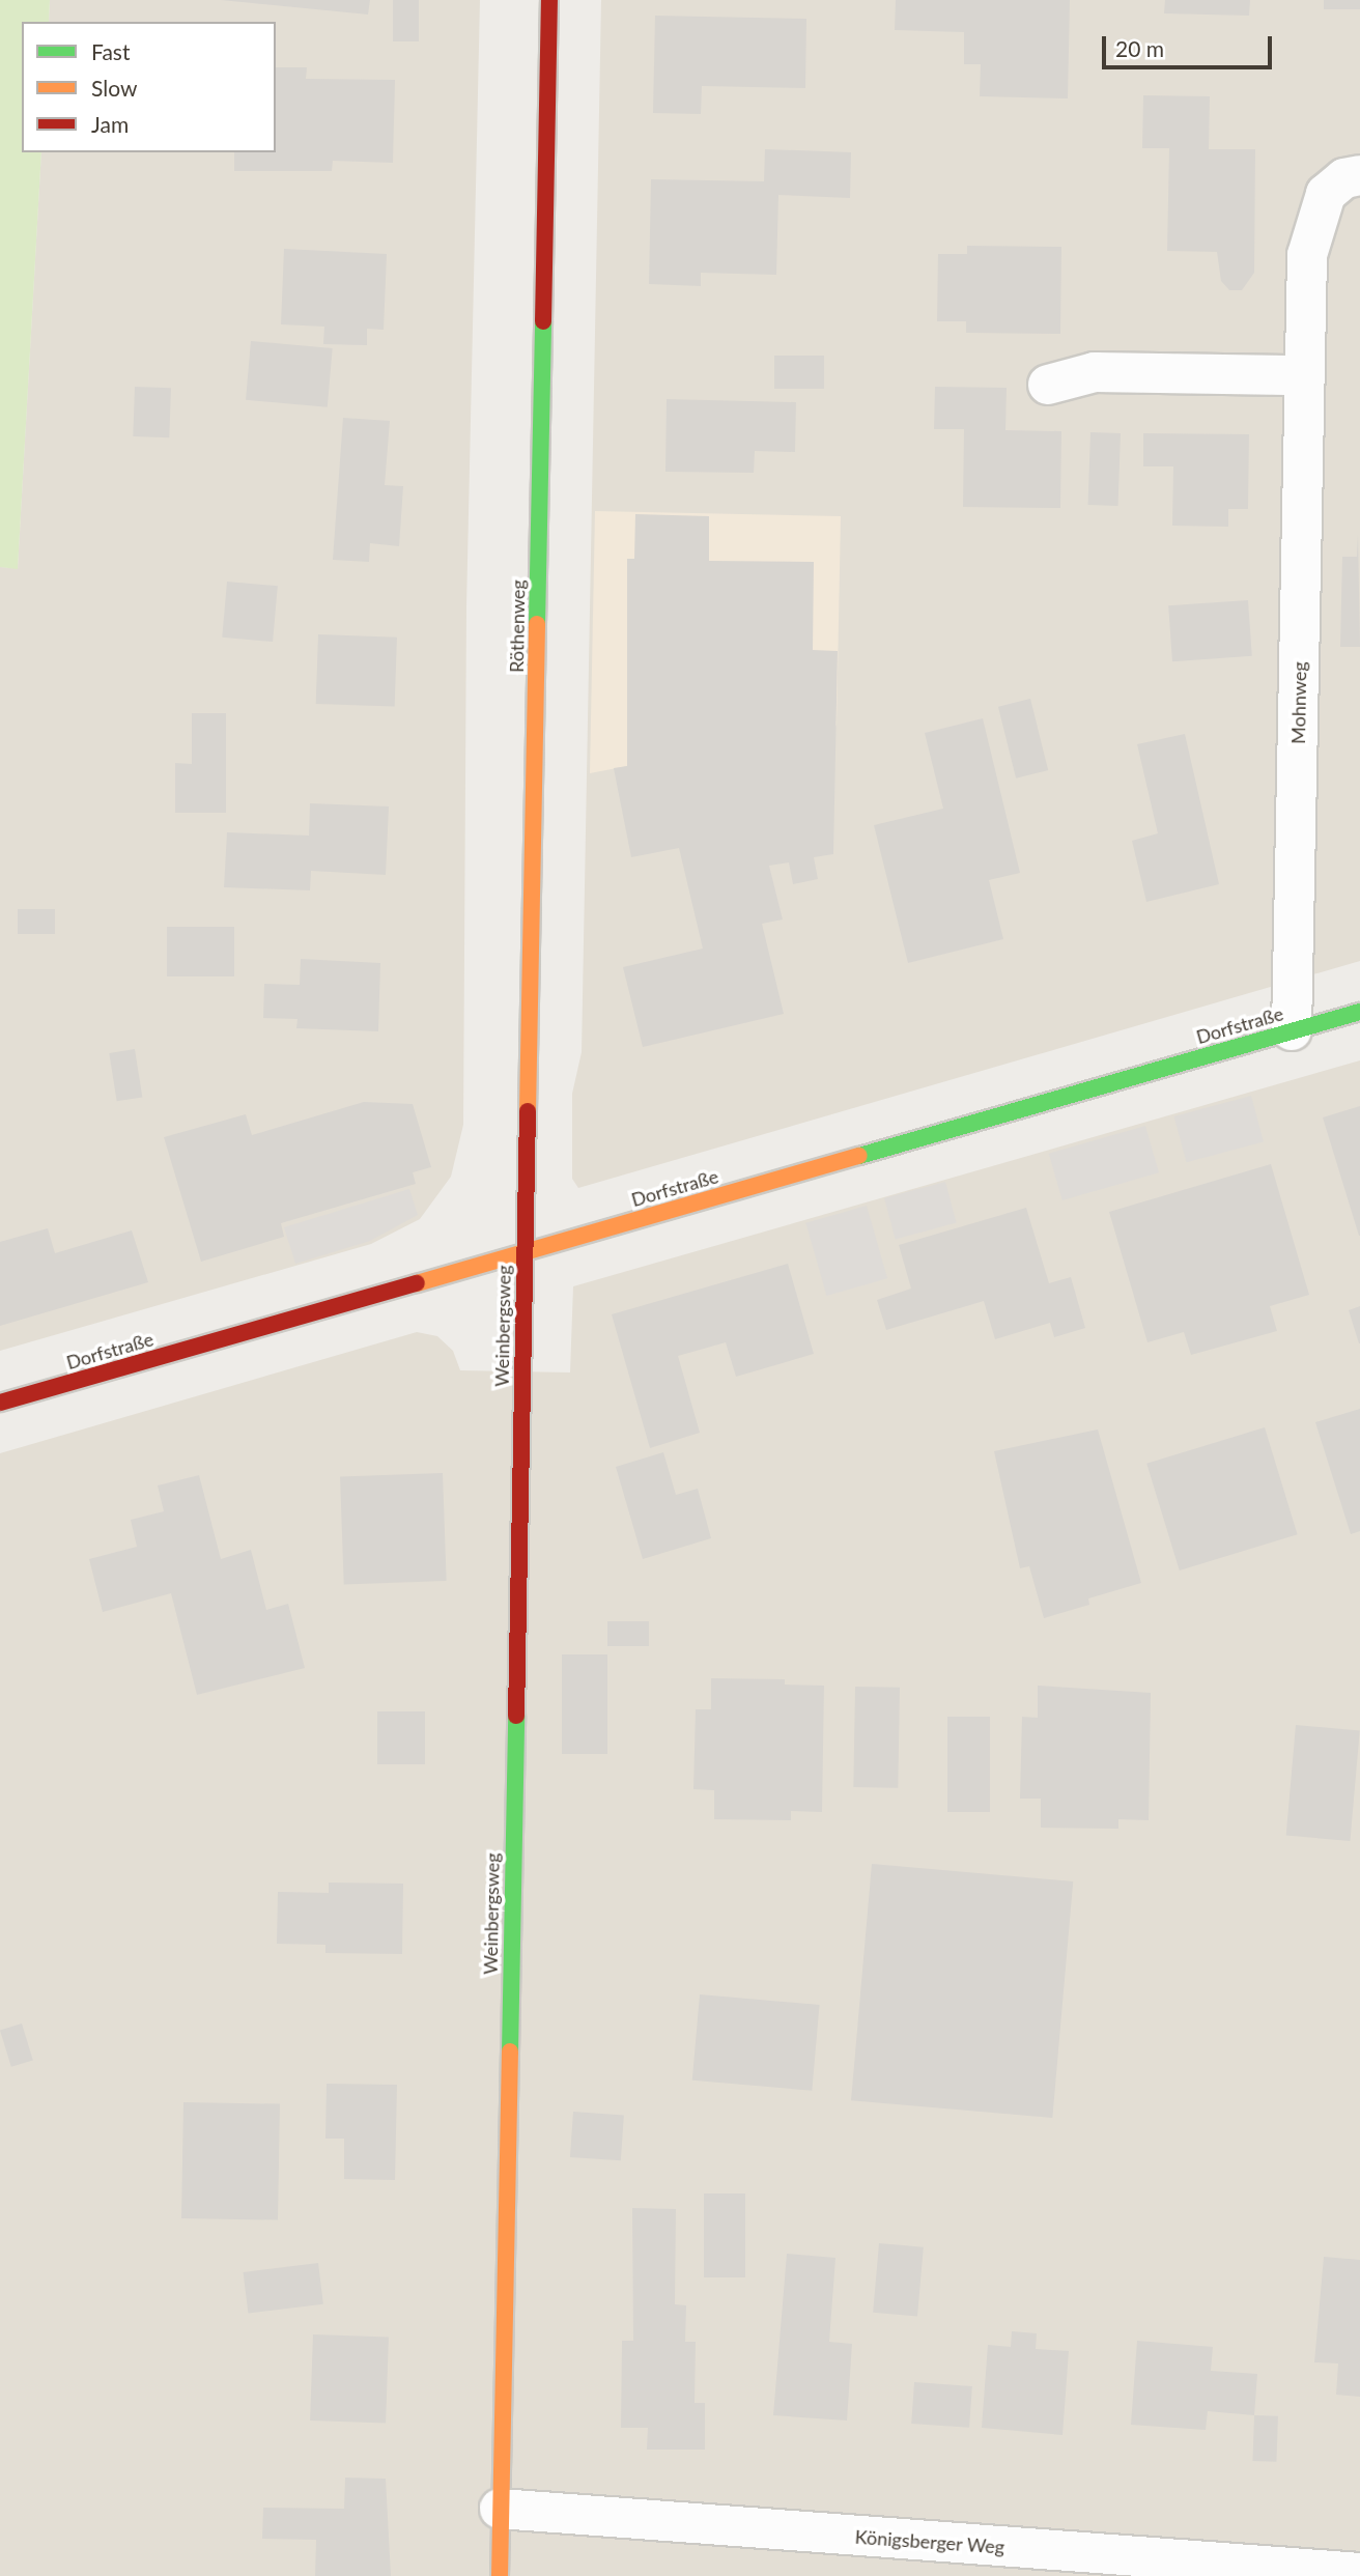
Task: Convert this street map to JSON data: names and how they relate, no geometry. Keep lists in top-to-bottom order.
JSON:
{
  "streets": {
    "street": [
      "Röthenweg",
      "Mohnweg",
      "Dorfstraße",
      "Weinbergsweg",
      "Königsberger Weg"
    ]
  },
  "crossings": [
    ["Röthenweg", "Dorfstraße"],
    ["Röthenweg", "Weinbergsweg"],
    ["Mohnweg", "Dorfstraße"],
    ["Dorfstraße", "Weinbergsweg"],
    ["Weinbergsweg", "Königsberger Weg"]
  ],
  "legend": ["Fast", "Slow", "Jam"],
  "scale_bar": "20 m"
}
